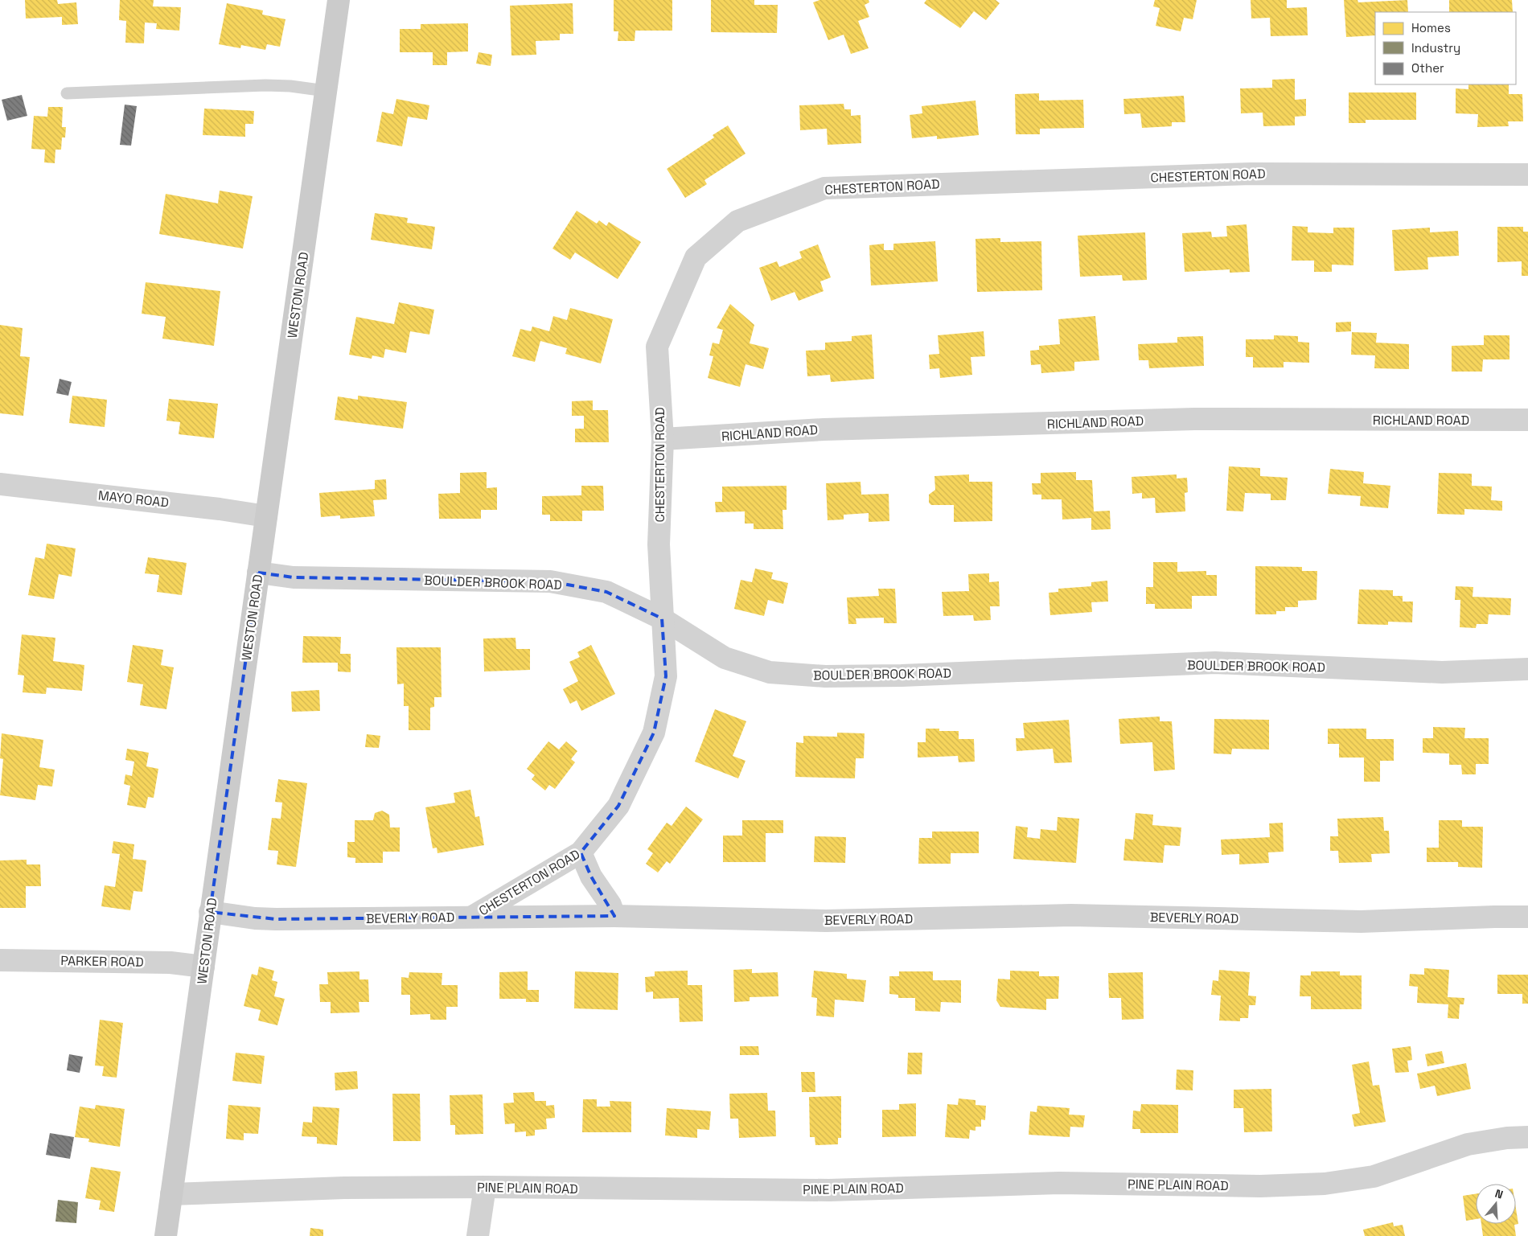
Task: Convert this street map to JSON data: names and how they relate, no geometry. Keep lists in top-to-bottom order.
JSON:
{
  "streets": {
    "main road": ["WESTON ROAD"],
    "street": [
      "CHESTERTON ROAD",
      "RICHLAND ROAD",
      "MAYO ROAD",
      "BOULDER BROOK ROAD",
      "BEVERLY ROAD",
      "PARKER ROAD",
      "PINE PLAIN ROAD"
    ]
  },
  "crossings": [
    ["CHESTERTON ROAD", "RICHLAND ROAD"],
    ["CHESTERTON ROAD", "BOULDER BROOK ROAD"],
    ["CHESTERTON ROAD", "BEVERLY ROAD"],
    ["WESTON ROAD", "MAYO ROAD"],
    ["WESTON ROAD", "BOULDER BROOK ROAD"],
    ["WESTON ROAD", "BEVERLY ROAD"],
    ["WESTON ROAD", "PARKER ROAD"],
    ["WESTON ROAD", "PINE PLAIN ROAD"]
  ],
  "legend": ["Homes", "Industry", "Other"],
  "north": "top"
}
